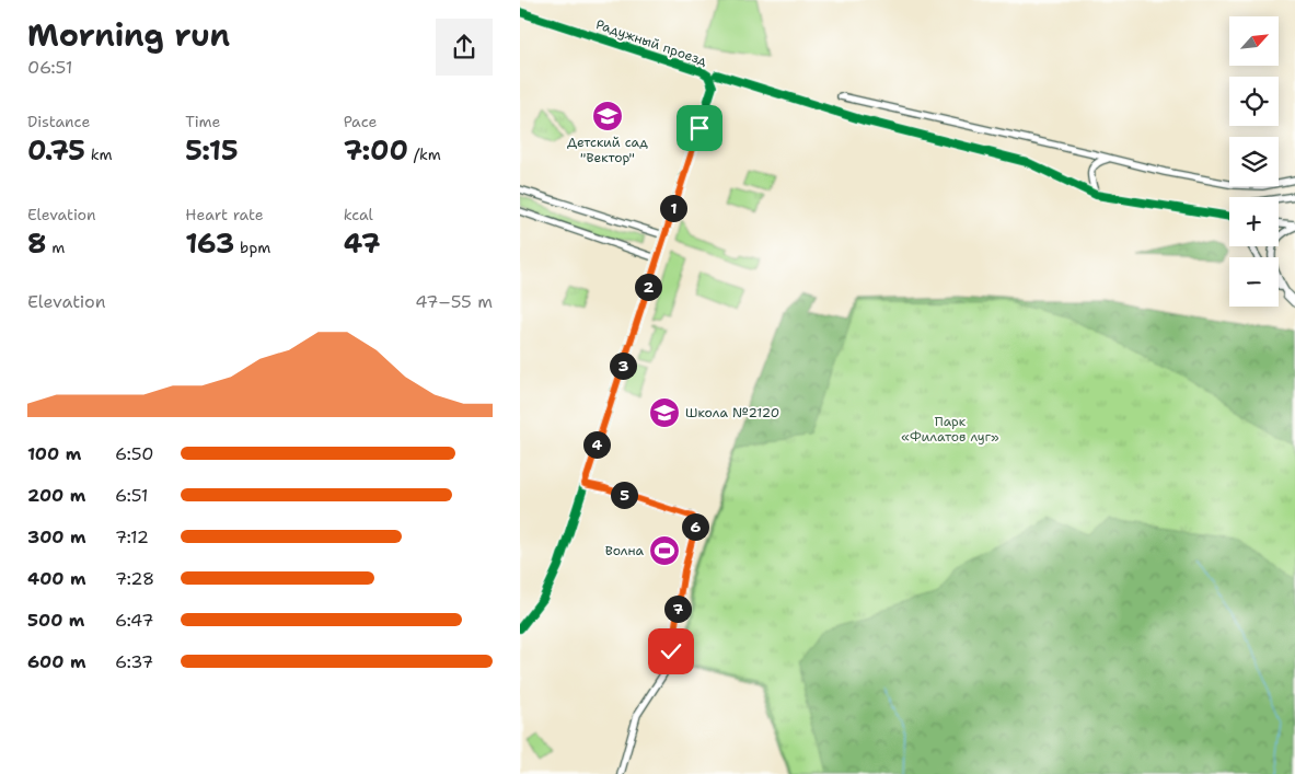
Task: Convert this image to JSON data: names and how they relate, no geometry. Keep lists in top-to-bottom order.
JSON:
{
  "streets": {
    "street": ["Радужный проезд"]
  },
  "parks": ["Парк «Филатов луг»"],
  "places": {
    "school or university": ["Детский сад \"Вектор\"", "Школа №2120"],
    "sports": ["Волна"]
  },
  "north": "top right",
  "page": {
    "heading": ["Morning run", "06:51"],
    "map_buttons": ["+", "−"],
    "stats": [
      ["Distance", "0.75 km"],
      ["Time", "5:15"],
      ["Pace", "7:00 /km"],
      ["Elevation", "8 m"],
      ["Heart rate", "163 bpm"],
      ["kcal", "47"]
    ],
    "pins": [
      "1",
      "2",
      "3",
      "4",
      "5",
      "6",
      "7"
    ],
    "chart": ["Elevation", "47–55 m"],
    "list": [
      {
        "name": "100 m",
        "note": "6:50"
      },
      {
        "name": "200 m",
        "note": "6:51"
      },
      {
        "name": "300 m",
        "note": "7:12"
      },
      {
        "name": "400 m",
        "note": "7:28"
      },
      {
        "name": "500 m",
        "note": "6:47"
      },
      {
        "name": "600 m",
        "note": "6:37"
      }
    ]
  }
}
